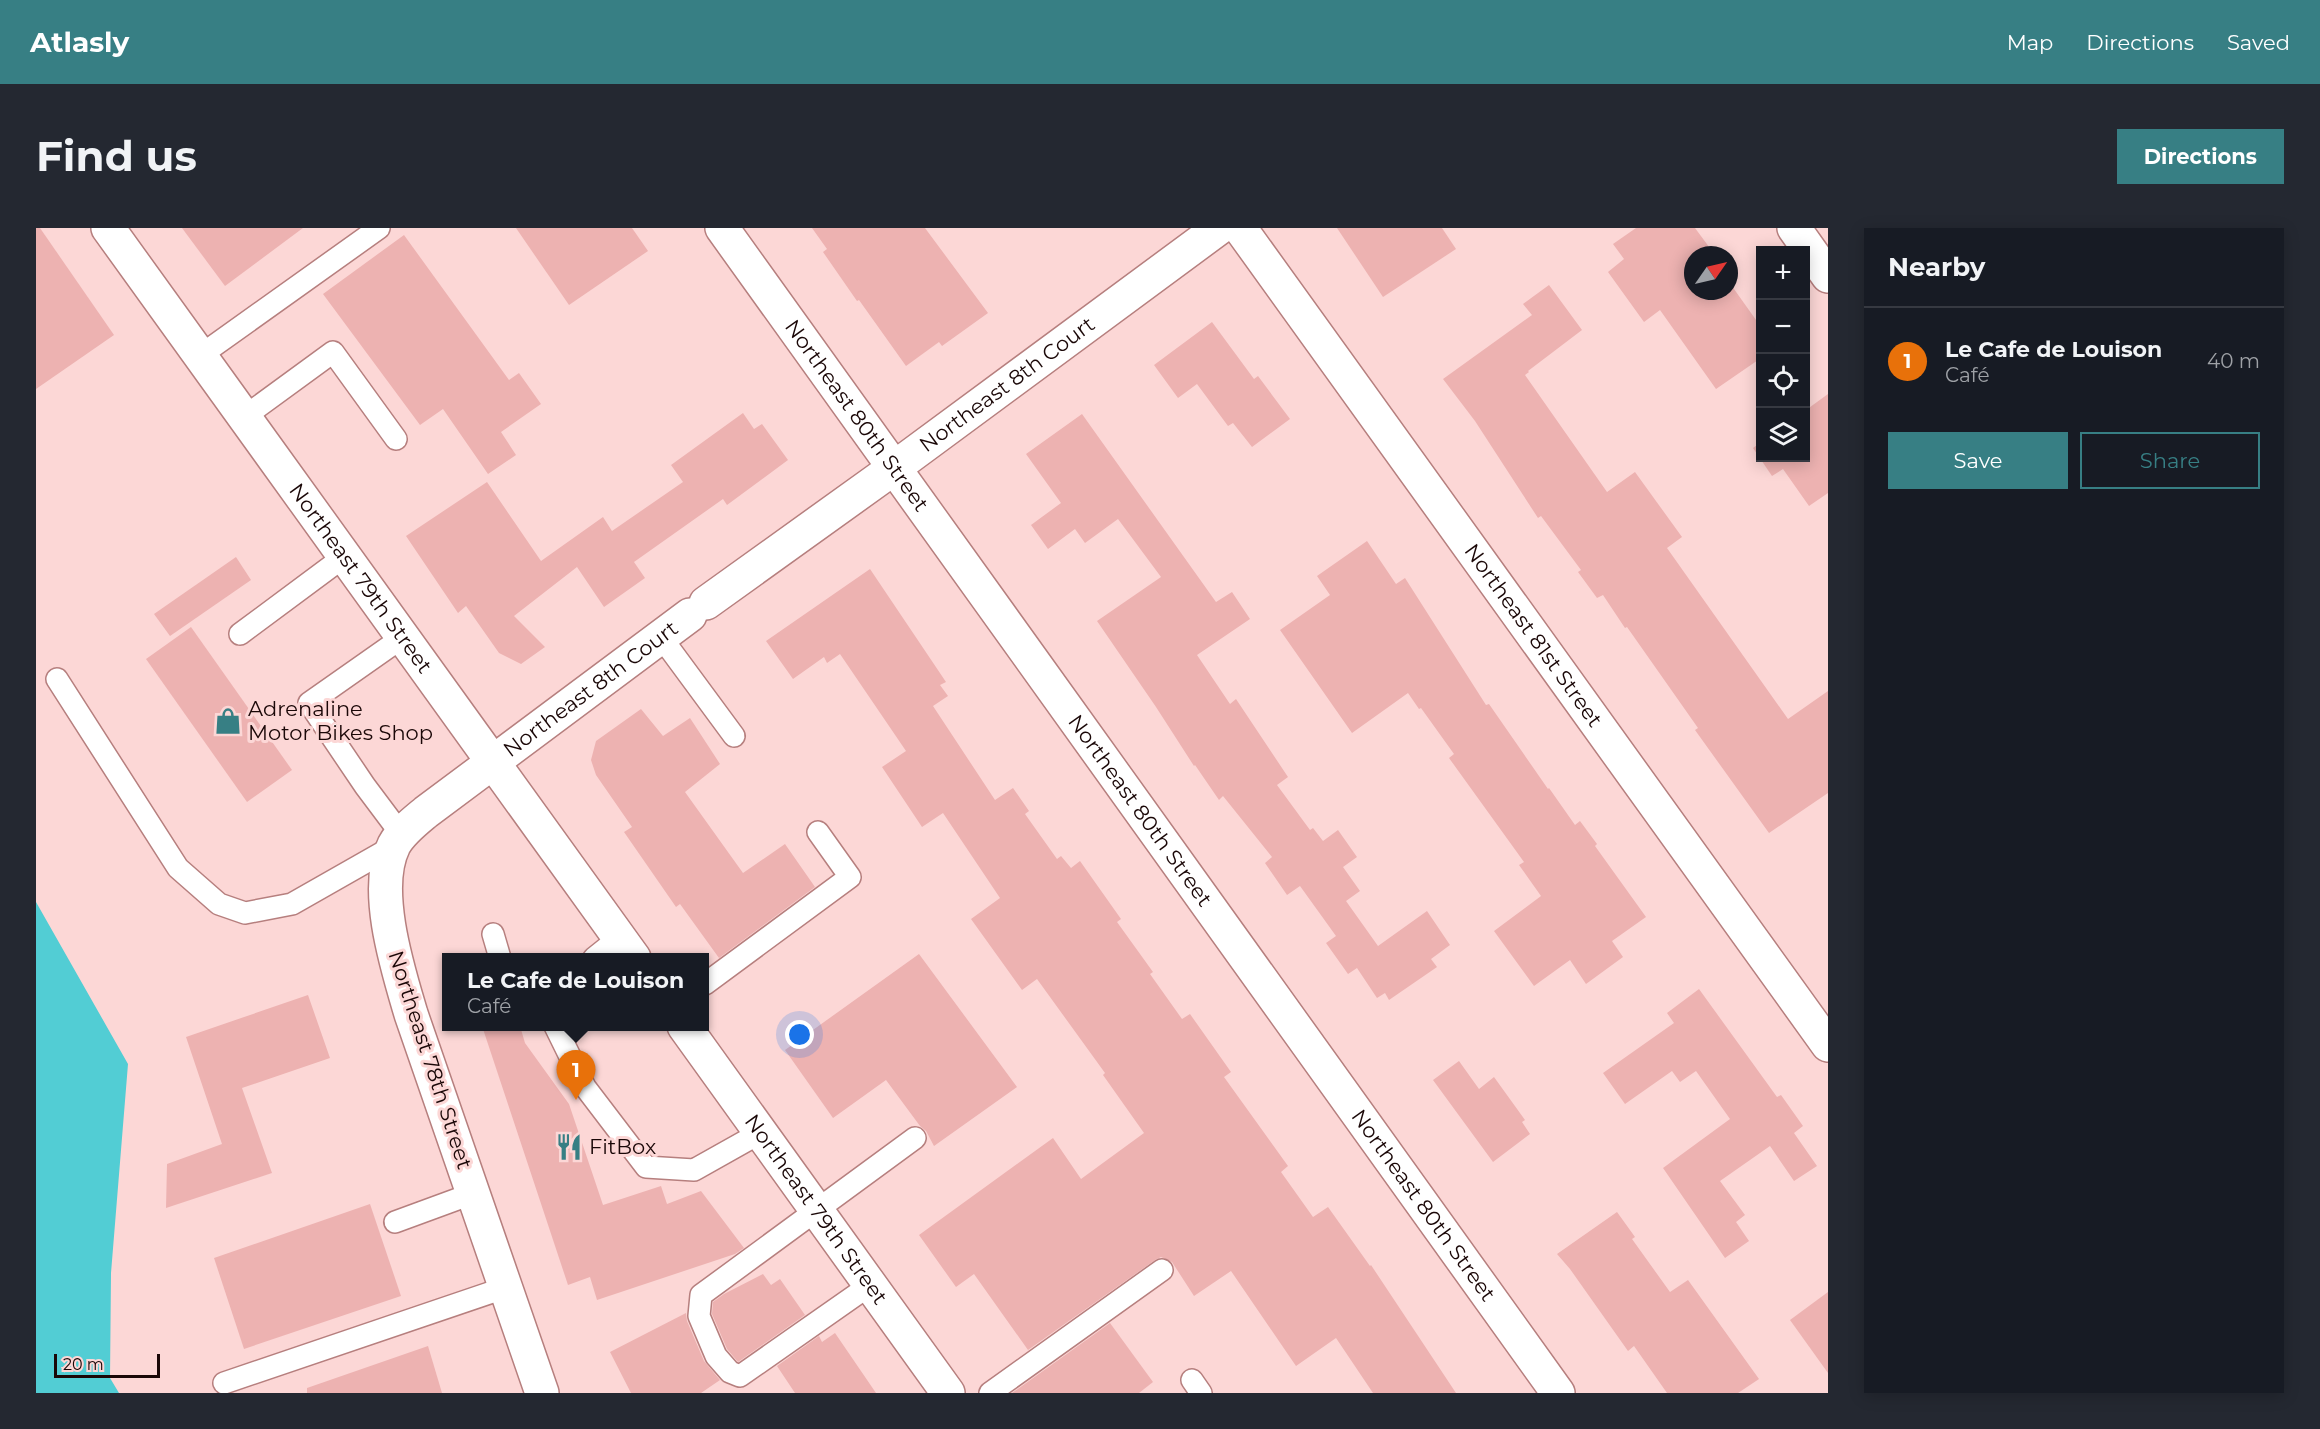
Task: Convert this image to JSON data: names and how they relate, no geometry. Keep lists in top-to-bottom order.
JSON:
{
  "streets": {
    "street": [
      "Northeast 8th Court",
      "Northeast 80th Street",
      "Northeast 79th Street",
      "Northeast 81st Street",
      "Northeast 78th Street"
    ]
  },
  "crossings": [
    ["Northeast 8th Court", "Northeast 80th Street"],
    ["Northeast 8th Court", "Northeast 79th Street"]
  ],
  "places": {
    "shop": ["Adrenaline Motor Bikes Shop"],
    "restaurant": ["FitBox"]
  },
  "scale_bar": "20 m",
  "north": "top right",
  "page": {
    "header": "Atlasly",
    "nav": ["Map", "Directions", "Saved"],
    "buttons": [
      "Directions",
      ["Save", "Share"]
    ],
    "title": "Find us",
    "heading": "Nearby",
    "map_buttons": ["+", "−"],
    "list": [
      {
        "mark": "1",
        "name": "Le Cafe de Louison",
        "note": "Café",
        "value": "40 m"
      }
    ],
    "popup": ["Le Cafe de Louison", "Café"],
    "pins": "1",
    "scale": "20 m"
  }
}
